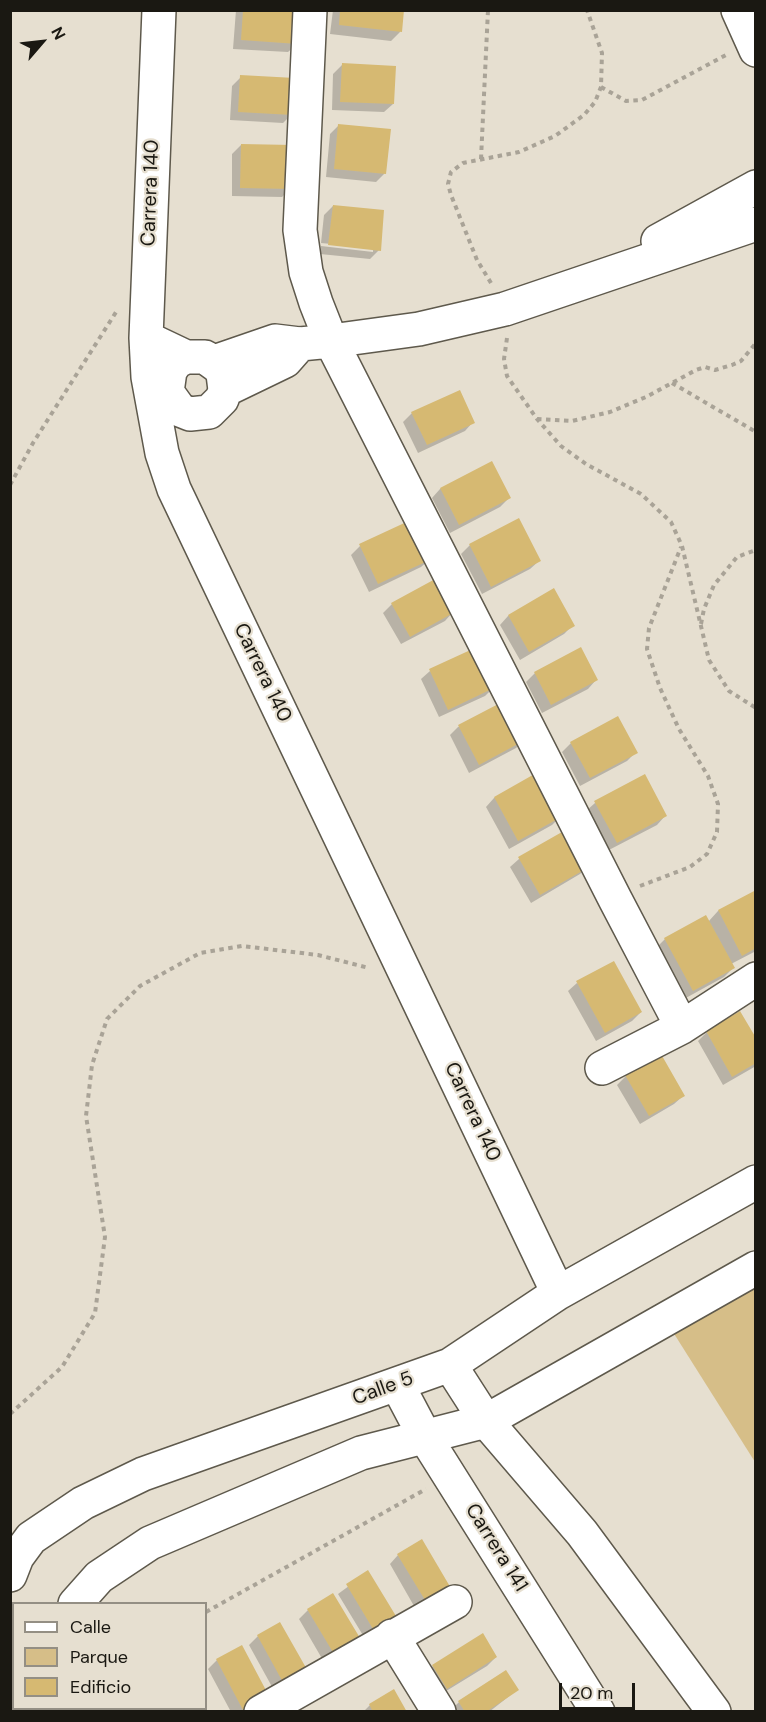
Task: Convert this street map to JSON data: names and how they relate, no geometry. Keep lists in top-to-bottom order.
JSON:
{
  "streets": {
    "street": ["Carrera 140", "Calle 5", "Carrera 141"]
  },
  "crossings": [
    ["Carrera 140", "Calle 5"],
    ["Calle 5", "Carrera 141"]
  ],
  "legend": ["Calle", "Parque", "Edificio"],
  "scale_bar": "20 m",
  "north": "top right"
}
